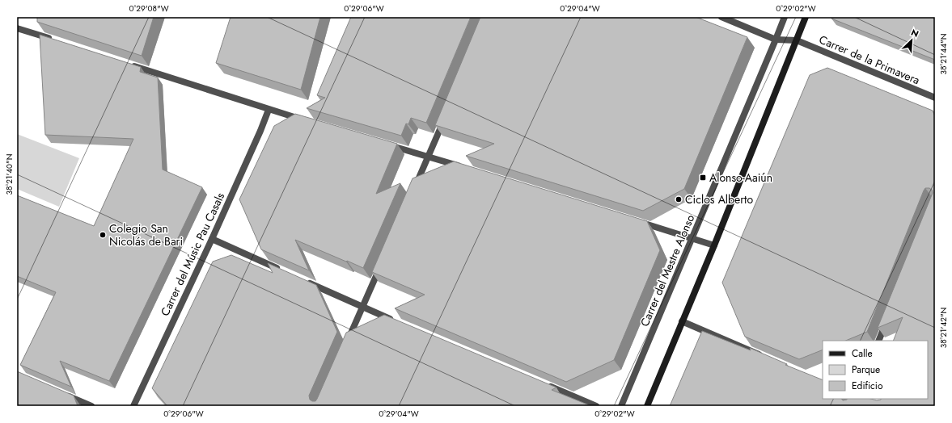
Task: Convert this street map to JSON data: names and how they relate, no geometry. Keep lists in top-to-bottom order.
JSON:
{
  "streets": {
    "street": ["Carrer de la Primavera", "Carrer del Músic Pau Casals", "Carrer del Mestre Alonso"]
  },
  "places": {
    "transit": ["Alonso-Aaiún"],
    "other": ["Ciclos Alberto", "Colegio San Nicolás de Bari"]
  },
  "legend": ["Calle", "Parque", "Edificio"],
  "north": "top right",
  "coordinates": [
    "0°29'08\"W",
    "0°29'06\"W",
    "0°29'04\"W",
    "0°29'02\"W",
    "38°21'44\"N",
    "38°21'40\"N",
    "38°21'42\"N"
  ]
}
